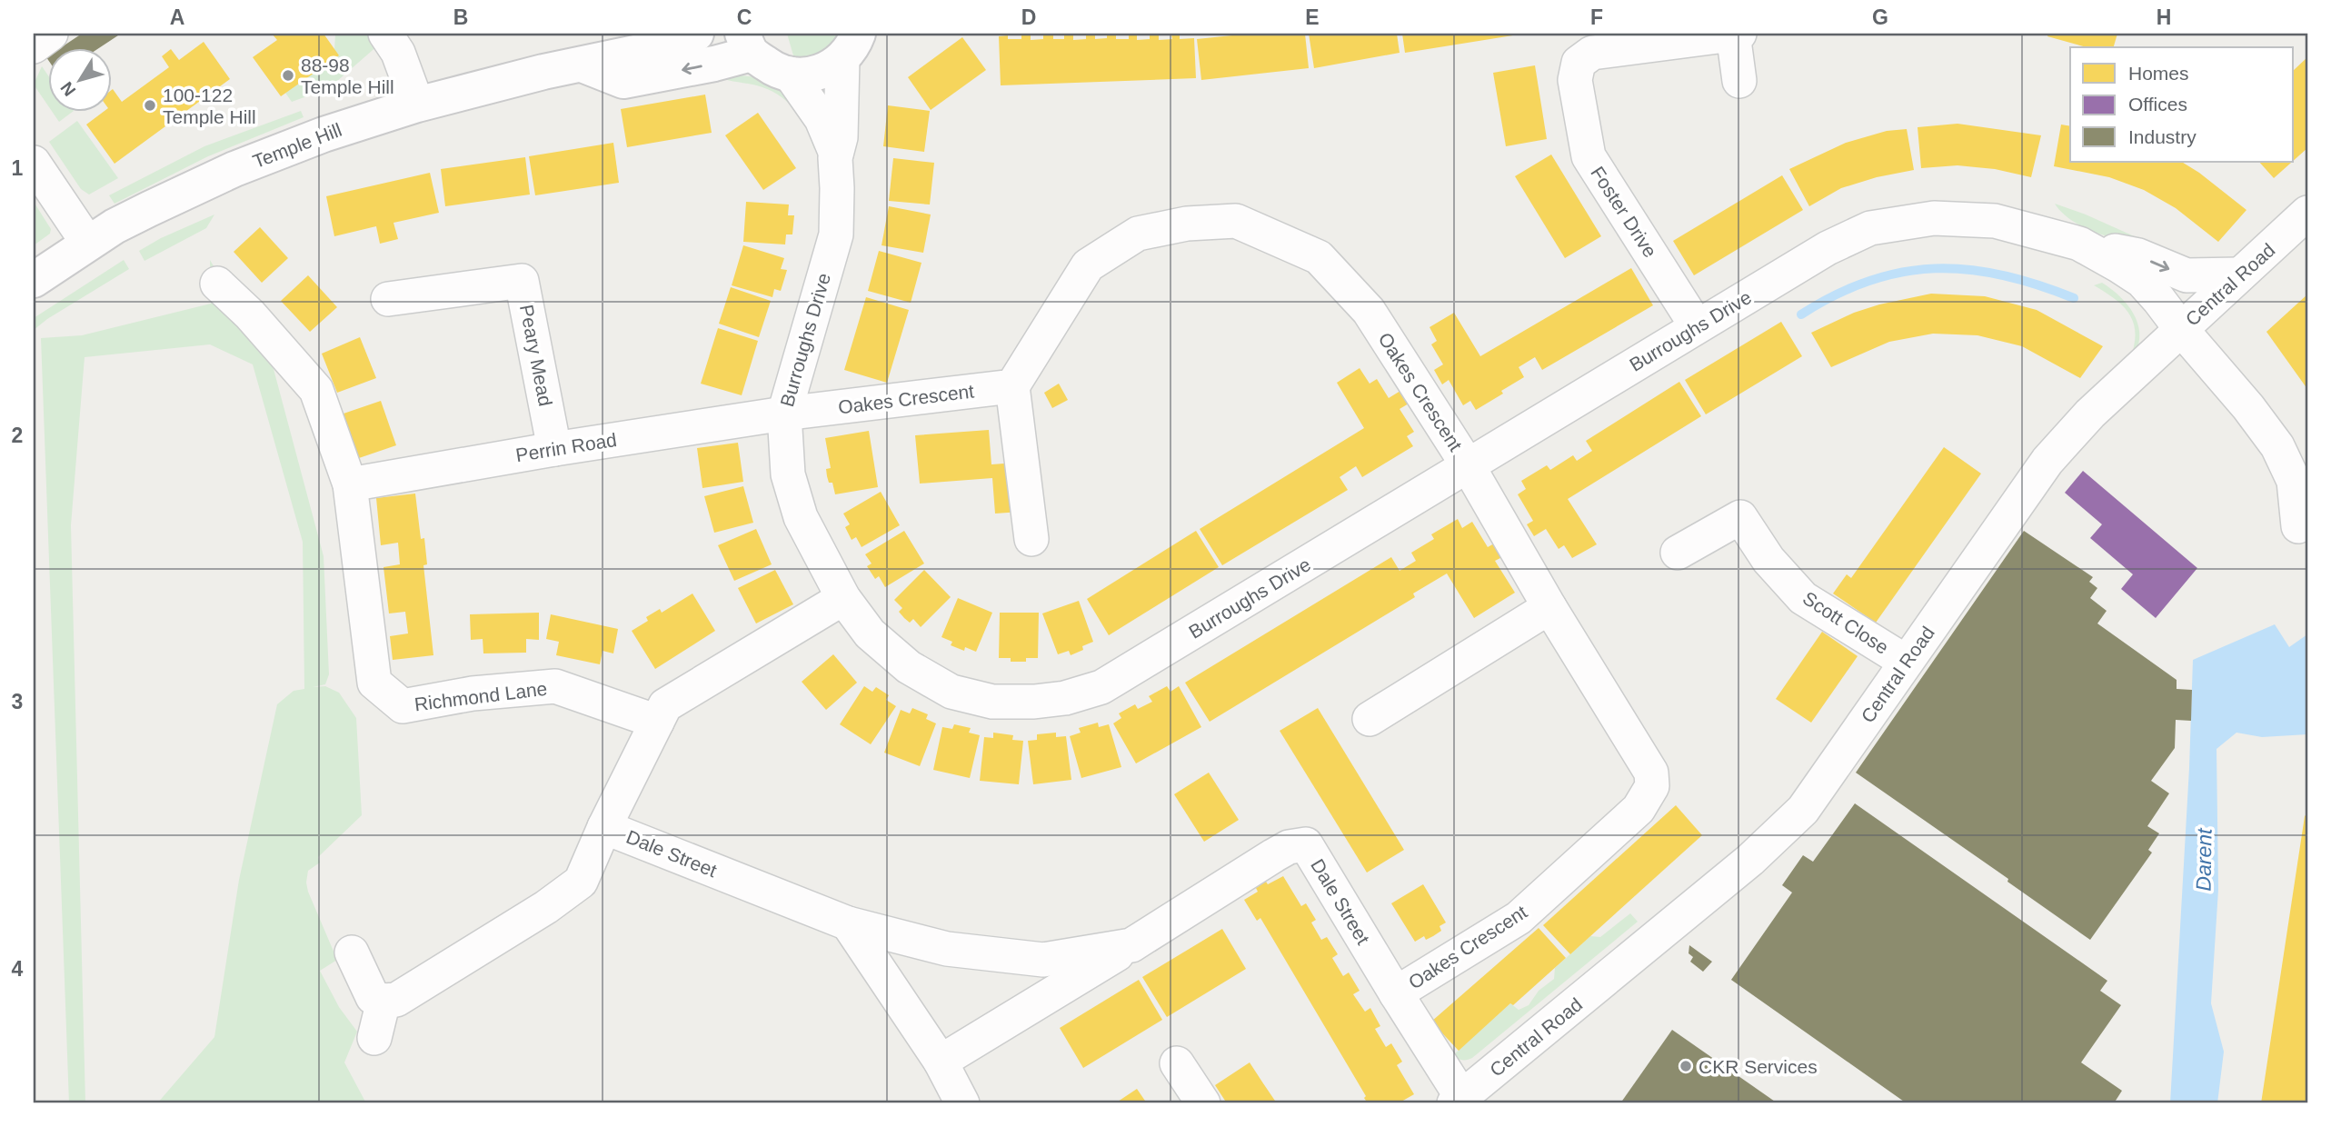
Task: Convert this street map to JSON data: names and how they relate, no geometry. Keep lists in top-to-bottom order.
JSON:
{
  "streets": {
    "street": [
      "Temple Hill",
      "Foster Drive",
      "Central Road",
      "Burroughs Drive",
      "Peary Mead",
      "Oakes Crescent",
      "Perrin Road",
      "Scott Close",
      "Richmond Lane",
      "Dale Street"
    ]
  },
  "crossings": [
    ["Foster Drive", "Burroughs Drive"],
    ["Central Road", "Burroughs Drive"],
    ["Central Road", "Scott Close"],
    ["Central Road", "Dale Street"],
    ["Burroughs Drive", "Oakes Crescent"],
    ["Burroughs Drive", "Perrin Road"],
    ["Peary Mead", "Perrin Road"],
    ["Oakes Crescent", "Perrin Road"],
    ["Oakes Crescent", "Dale Street"],
    ["Perrin Road", "Richmond Lane"],
    ["Richmond Lane", "Dale Street"]
  ],
  "water": ["Darent"],
  "places": ["88-98 Temple Hill", "100-122 Temple Hill", "CKR Services"],
  "legend": ["Homes", "Offices", "Industry"],
  "north": "bottom left",
  "grid": {
    "columns": [
      "A",
      "B",
      "C",
      "D",
      "E",
      "F",
      "G",
      "H"
    ],
    "rows": [
      "1",
      "2",
      "3",
      "4"
    ]
  }
}
